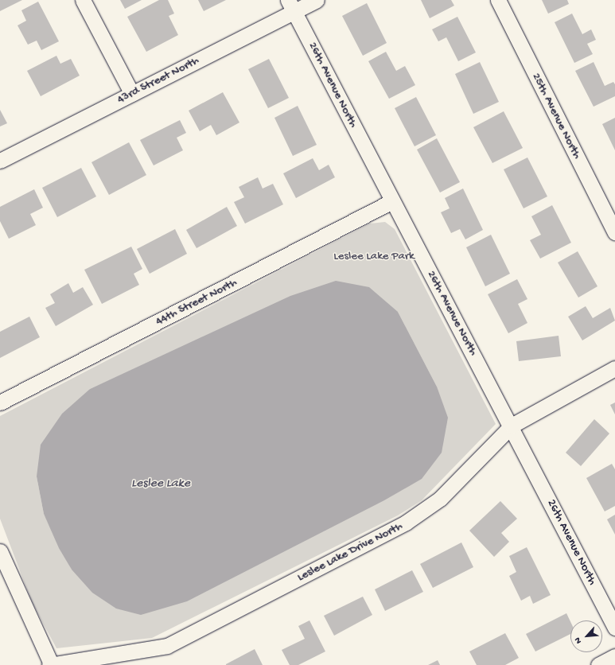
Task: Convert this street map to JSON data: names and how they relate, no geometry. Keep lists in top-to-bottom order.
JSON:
{
  "streets": {
    "street": [
      "43rd Street North",
      "26th Avenue North",
      "25th Avenue North",
      "44th Street North",
      "Leslee Lake Drive North"
    ]
  },
  "crossings": [
    ["43rd Street North", "26th Avenue North"],
    ["26th Avenue North", "44th Street North"],
    ["26th Avenue North", "Leslee Lake Drive North"]
  ],
  "water": ["Leslee Lake"],
  "parks": ["Leslee Lake Park"],
  "north": "bottom left"
}
